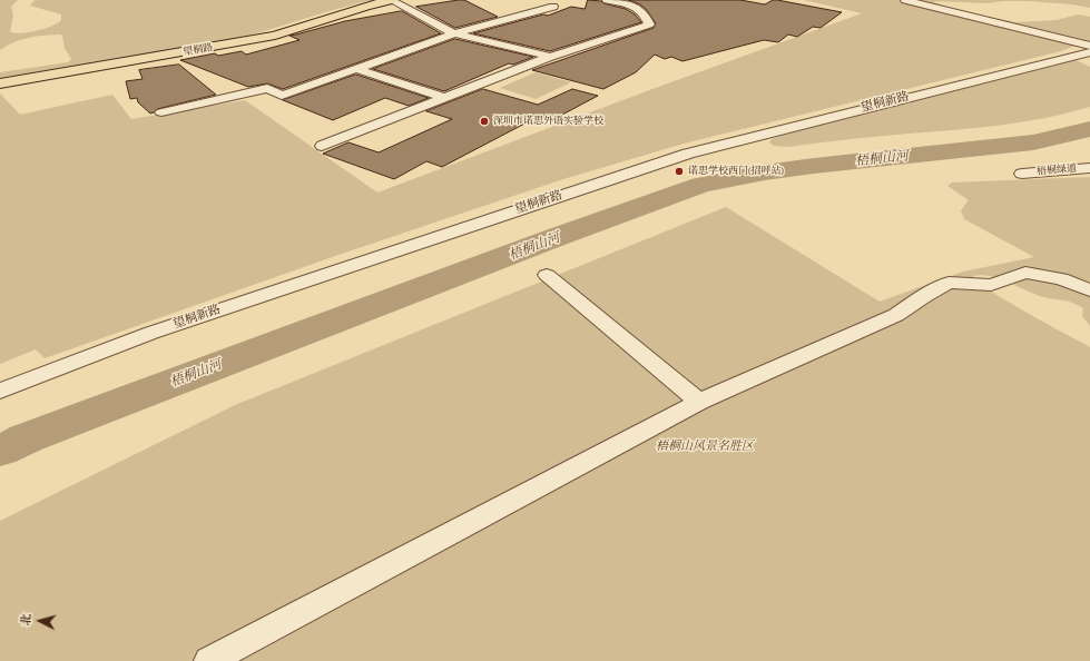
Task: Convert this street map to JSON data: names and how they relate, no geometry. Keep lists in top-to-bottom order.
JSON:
{
  "streets": {
    "main road": ["望桐路"],
    "street": ["望桐新路", "梧桐绿道"]
  },
  "water": ["梧桐山河"],
  "parks": ["梧桐山风景名胜区"],
  "places": ["深圳市诺思外语实验学校", "诺思学校西门(招呼站)"],
  "north": "left"
}
